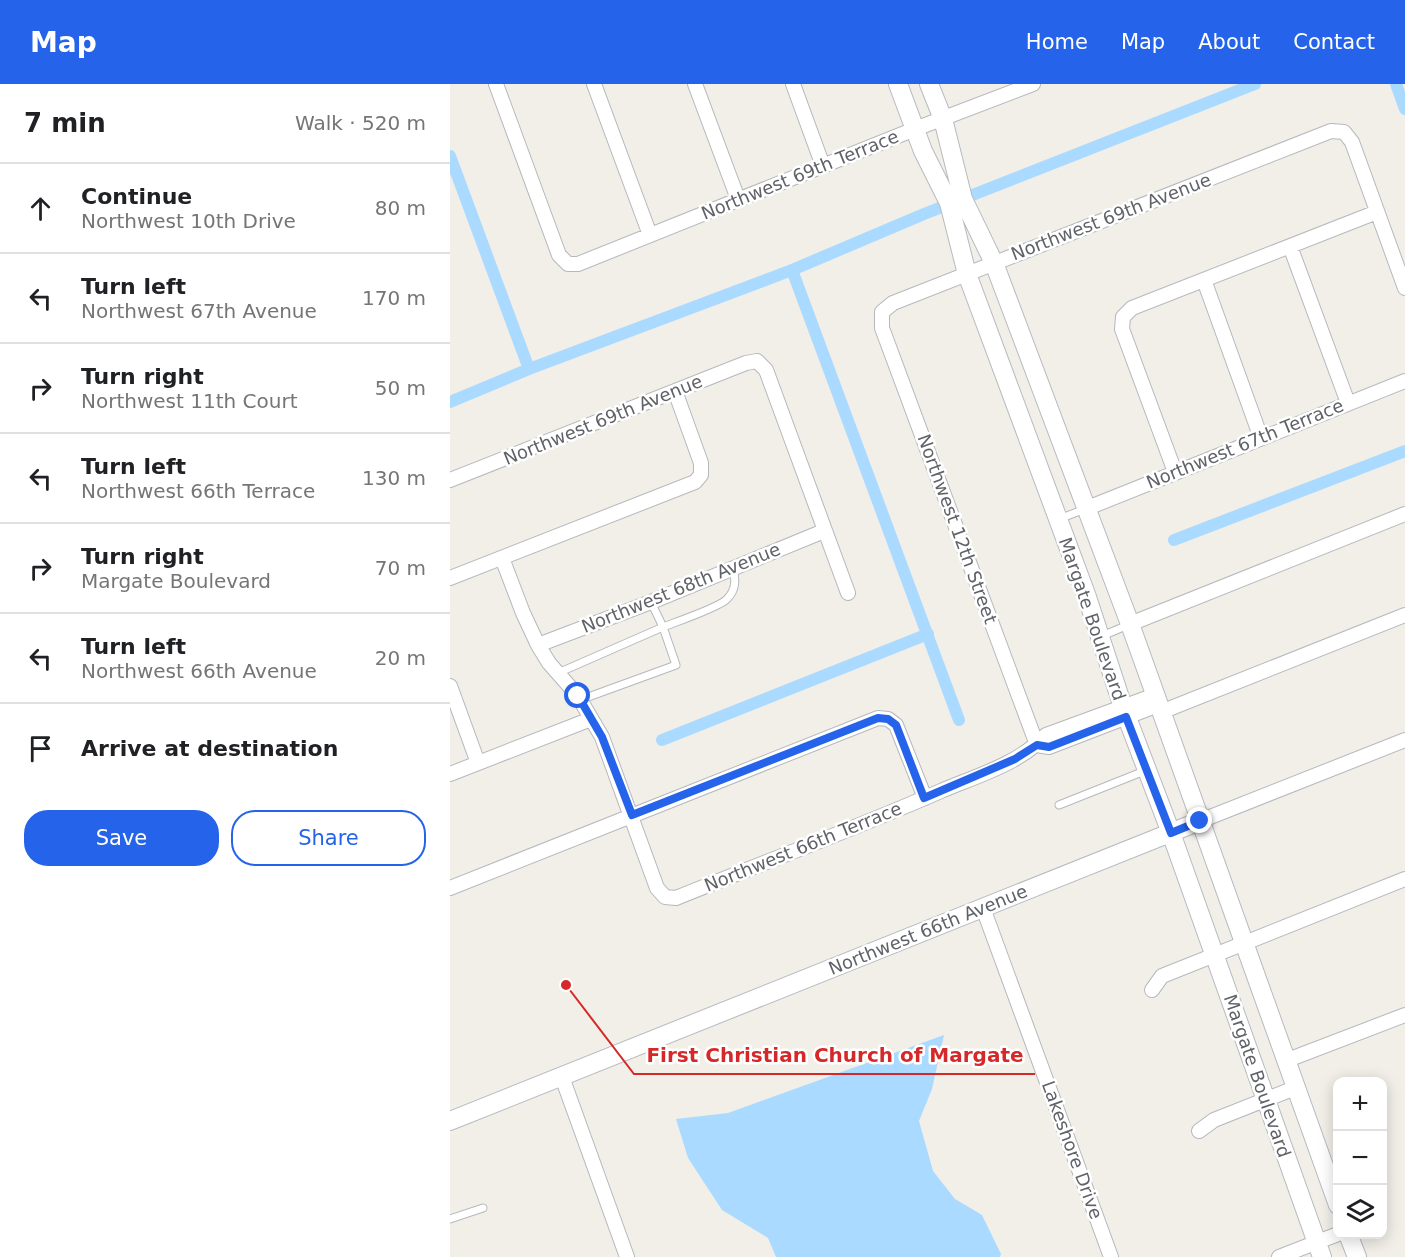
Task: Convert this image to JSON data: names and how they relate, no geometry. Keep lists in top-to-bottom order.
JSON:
{
  "streets": {
    "street": [
      "Northwest 69th Terrace",
      "Northwest 69th Avenue",
      "Northwest 67th Terrace",
      "Northwest 12th Street",
      "Northwest 68th Avenue",
      "Margate Boulevard",
      "Northwest 66th Terrace",
      "Northwest 66th Avenue",
      "Lakeshore Drive"
    ]
  },
  "crossings": [
    ["Northwest 69th Terrace", "Margate Boulevard"],
    ["Northwest 69th Avenue", "Northwest 12th Street"],
    ["Northwest 69th Avenue", "Northwest 68th Avenue"],
    ["Northwest 69th Avenue", "Margate Boulevard"],
    ["Northwest 67th Terrace", "Margate Boulevard"],
    ["Northwest 12th Street", "Northwest 66th Terrace"],
    ["Margate Boulevard", "Northwest 66th Terrace"],
    ["Margate Boulevard", "Northwest 66th Avenue"],
    ["Northwest 66th Avenue", "Lakeshore Drive"]
  ],
  "places": ["First Christian Church of Margate"],
  "page": {
    "header": "Map",
    "nav": [
      "Home",
      "Map",
      "About",
      "Contact"
    ],
    "heading": ["7 min", "Walk · 520 m"],
    "list": [
      ["Continue", "Northwest 10th Drive", "80 m"],
      ["Turn left", "Northwest 67th Avenue", "170 m"],
      ["Turn right", "Northwest 11th Court", "50 m"],
      ["Turn left", "Northwest 66th Terrace", "130 m"],
      ["Turn right", "Margate Boulevard", "70 m"],
      ["Turn left", "Northwest 66th Avenue", "20 m"],
      "Arrive at destination"
    ],
    "buttons": ["Save", "Share"],
    "map_buttons": ["+", "−"]
  }
}
